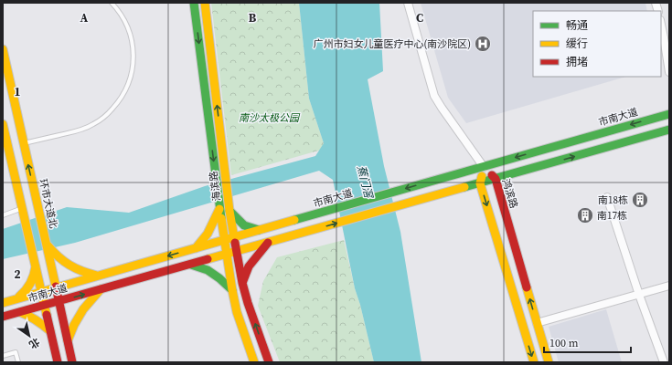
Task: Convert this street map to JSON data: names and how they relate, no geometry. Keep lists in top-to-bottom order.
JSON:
{
  "streets": {
    "main road": [
      "市南大道",
      "海滨路",
      "鸿滨路",
      "环市大道北"
    ]
  },
  "crossings": [
    ["市南大道", "海滨路"],
    ["市南大道", "鸿滨路"],
    ["市南大道", "环市大道北"]
  ],
  "water": ["蕉门滘"],
  "parks": ["南沙太极公园"],
  "places": {
    "hospital": ["广州市妇女儿童医疗中心(南沙院区)"],
    "building": ["南18栋", "南17栋"]
  },
  "legend": ["畅通", "缓行", "拥堵"],
  "scale_bar": "100 m",
  "north": "bottom right",
  "grid": {
    "columns": ["A", "B", "C"],
    "rows": ["1", "2"]
  }
}
